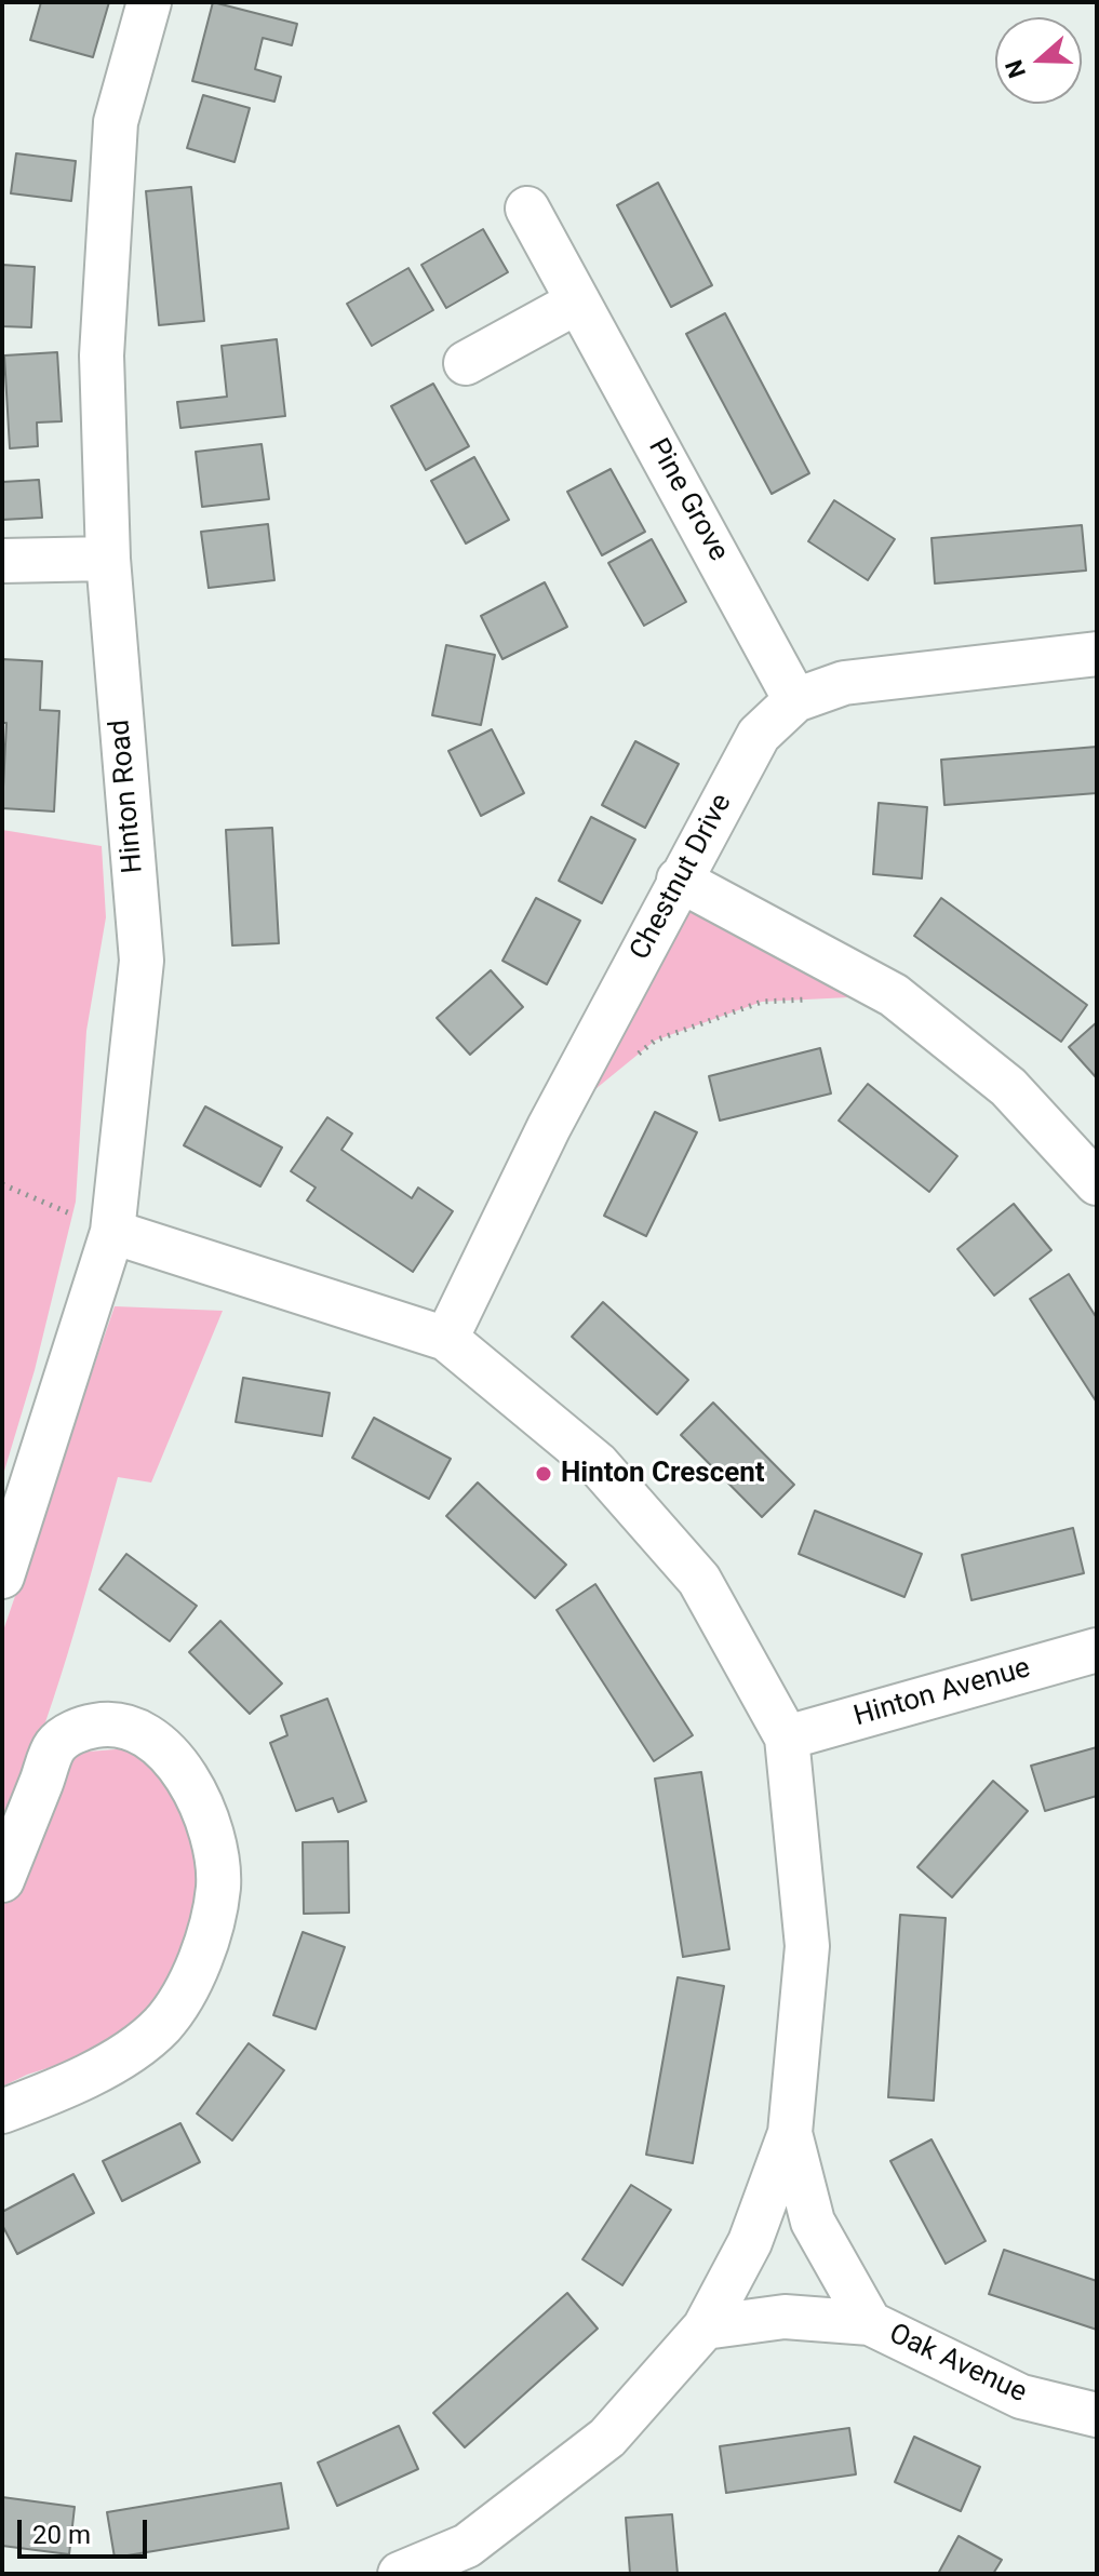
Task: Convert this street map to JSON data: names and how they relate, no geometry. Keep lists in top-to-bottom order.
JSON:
{
  "streets": {
    "street": [
      "Pine Grove",
      "Hinton Road",
      "Chestnut Drive",
      "Hinton Avenue",
      "Oak Avenue"
    ]
  },
  "crossings": [
    ["Pine Grove", "Chestnut Drive"]
  ],
  "places": ["Hinton Crescent"],
  "scale_bar": "20 m",
  "north": "left"
}
